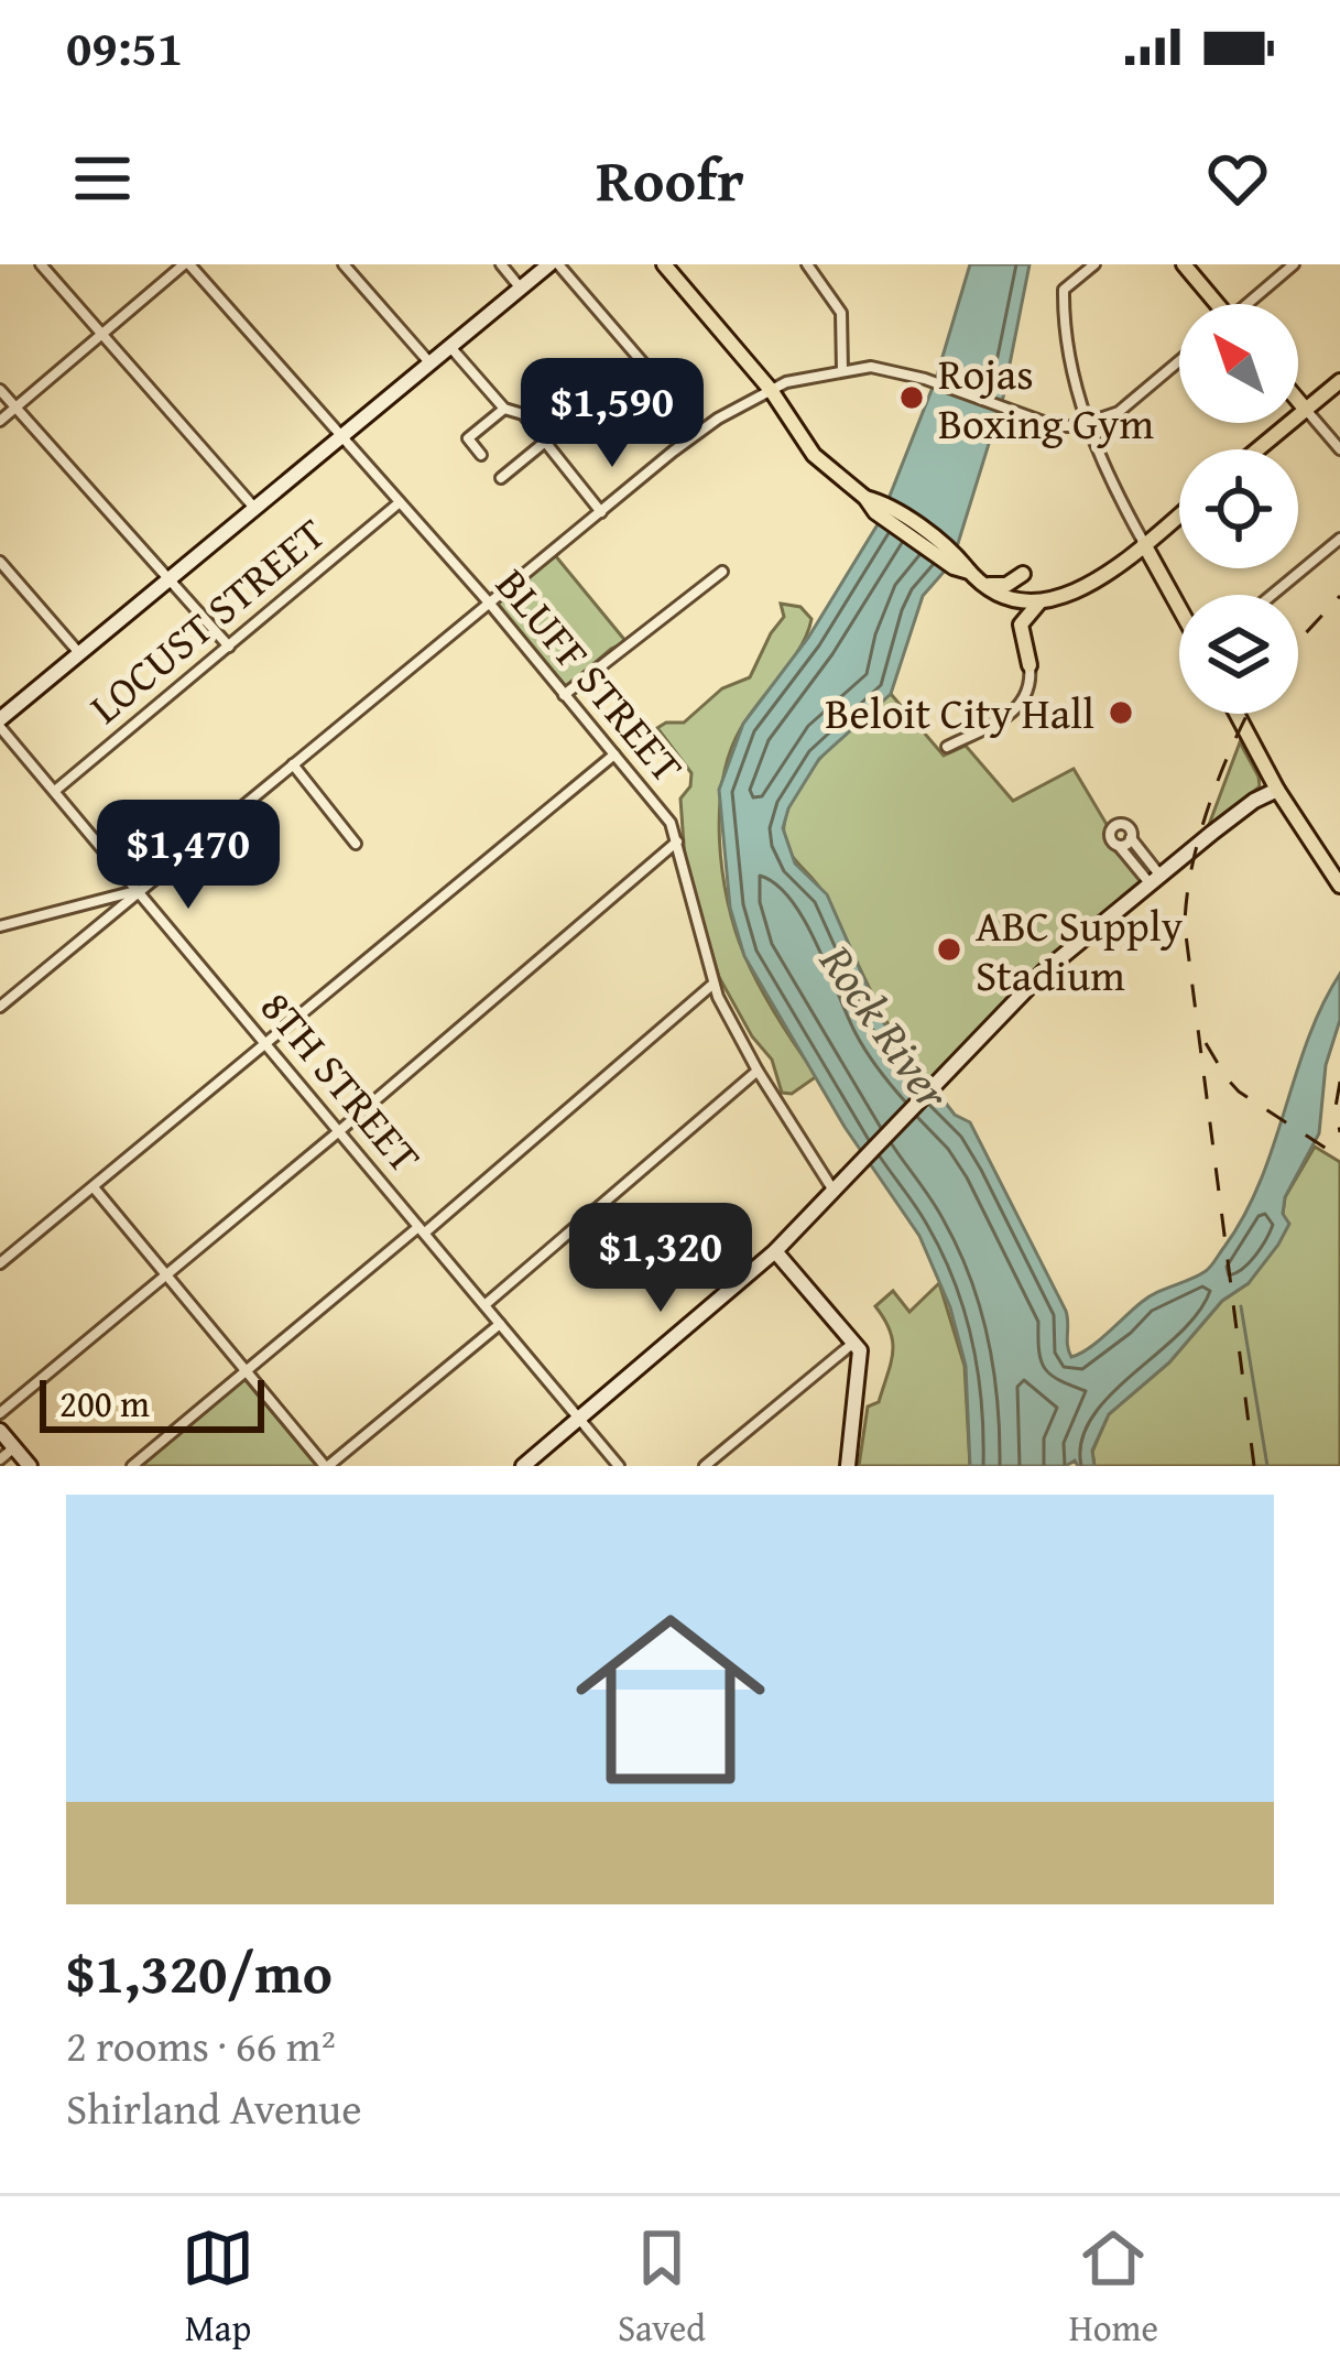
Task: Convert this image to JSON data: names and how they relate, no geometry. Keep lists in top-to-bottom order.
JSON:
{
  "streets": {
    "street": ["LOCUST STREET", "BLUFF STREET", "8TH STREET"]
  },
  "crossings": [
    ["LOCUST STREET", "BLUFF STREET"],
    ["LOCUST STREET", "8TH STREET"]
  ],
  "water": ["Rock River"],
  "places": ["Rojas Boxing Gym", "Beloit City Hall", "ABC Supply Stadium"],
  "scale_bar": "200 m",
  "north": "top left",
  "page": {
    "status": "09:51",
    "header": "Roofr",
    "price": ["$1,590", "$1,470", "$1,320"],
    "scale": "200 m",
    "list": [
      {
        "name": "$1,320/mo",
        "note": "2 rooms · 66 m² · Shirland Avenue"
      }
    ],
    "tabs": ["Map", "Saved", "Home"]
  }
}
